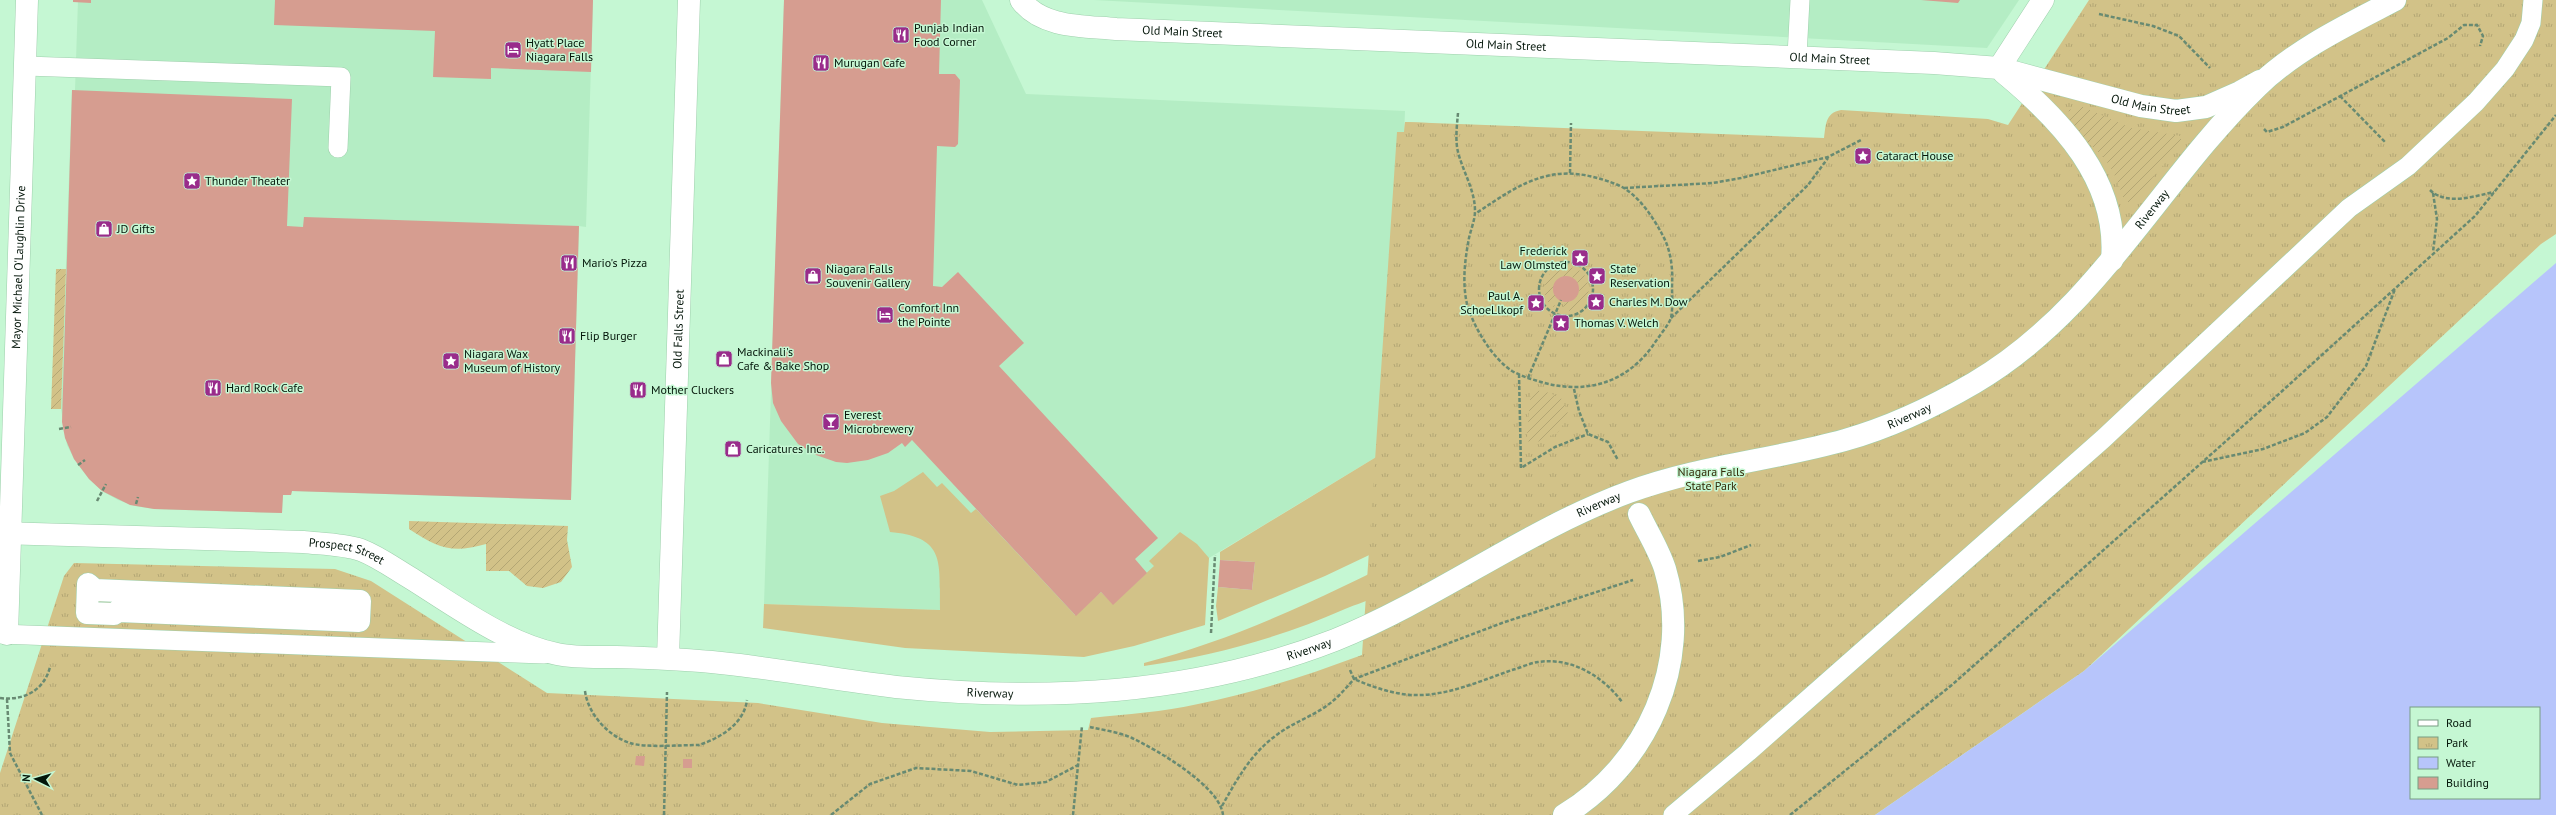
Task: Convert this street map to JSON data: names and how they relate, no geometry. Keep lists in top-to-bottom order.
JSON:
{
  "streets": {
    "street": [
      "Old Main Street",
      "Riverway",
      "Mayor Michael O'Laughlin Drive",
      "Old Falls Street",
      "Prospect Street"
    ]
  },
  "crossings": [
    ["Old Main Street", "Riverway"],
    ["Riverway", "Old Falls Street"],
    ["Riverway", "Prospect Street"],
    ["Mayor Michael O'Laughlin Drive", "Prospect Street"],
    ["Old Falls Street", "Prospect Street"]
  ],
  "parks": ["Niagara Falls State Park"],
  "places": {
    "restaurant": [
      "Punjab Indian Food Corner",
      "Murugan Cafe",
      "Mario's Pizza",
      "Flip Burger",
      "Hard Rock Cafe",
      "Mother Cluckers"
    ],
    "hotel": ["Hyatt Place Niagara Falls", "Comfort Inn the Pointe"],
    "place": [
      "Cataract House",
      "Thunder Theater",
      "Frederick Law Olmsted",
      "State Reservation",
      "Charles M. Dow",
      "Paul A. SchoeLlkopf",
      "Thomas V. Welch",
      "Niagara Wax Museum of History"
    ],
    "shop": [
      "JD Gifts",
      "Niagara Falls Souvenir Gallery",
      "Mackinali's Cafe & Bake Shop",
      "Caricatures Inc."
    ],
    "bar": ["Everest Microbrewery"]
  },
  "legend": [
    "Road",
    "Park",
    "Water",
    "Building"
  ],
  "north": "left"
}
